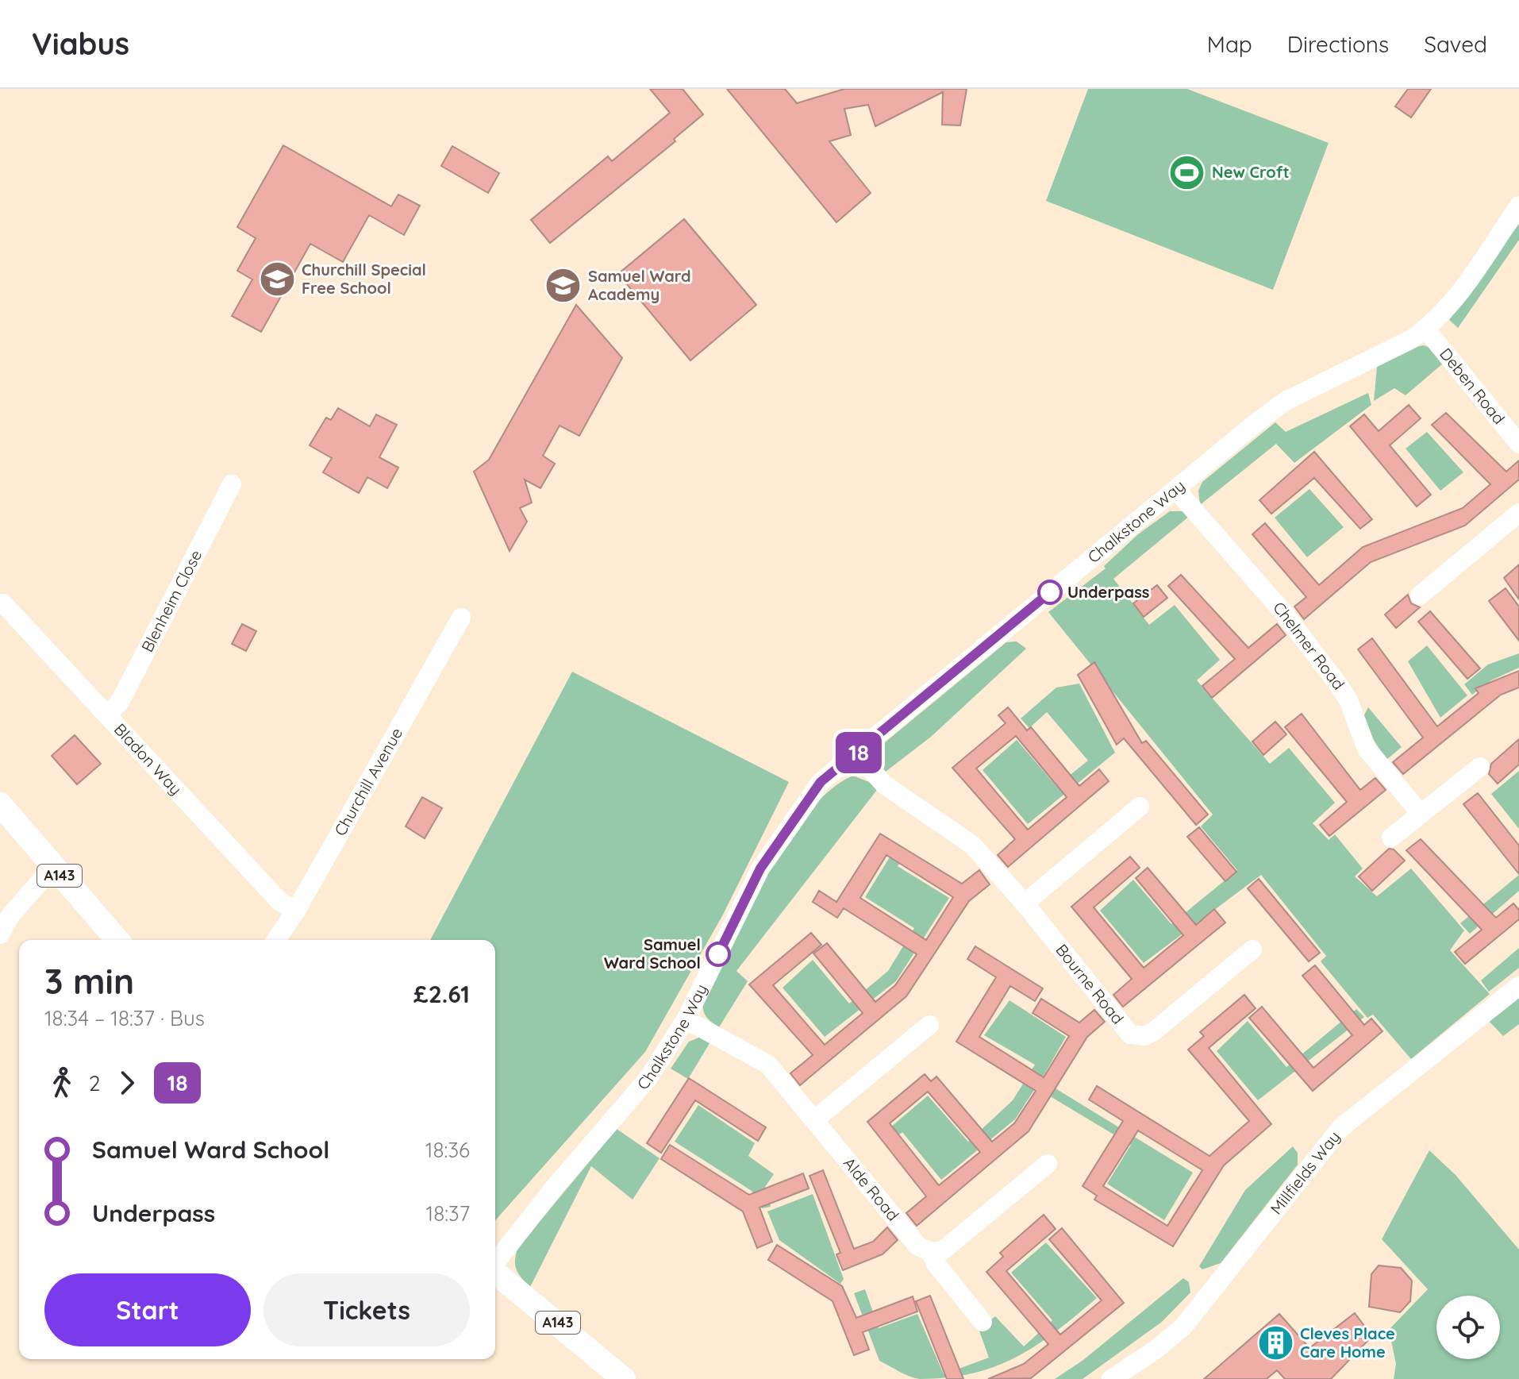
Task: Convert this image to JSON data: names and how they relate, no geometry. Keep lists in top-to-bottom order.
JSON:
{
  "streets": {
    "main road": ["A143"],
    "street": [
      "Deben Road",
      "Chalkstone Way",
      "Blenheim Close",
      "Chelmer Road",
      "Bladon Way",
      "Churchill Avenue",
      "Bourne Road",
      "Millfields Way",
      "Alde Road"
    ]
  },
  "crossings": [
    ["Deben Road", "Chalkstone Way"],
    ["Chalkstone Way", "Chelmer Road"],
    ["Chalkstone Way", "Bourne Road"],
    ["Chalkstone Way", "Alde Road"],
    ["Blenheim Close", "Bladon Way"],
    ["Bladon Way", "Churchill Avenue"]
  ],
  "places": {
    "sports": ["New Croft"],
    "school or university": ["Churchill Special Free School", "Samuel Ward Academy"],
    "other": ["Underpass", "Samuel Ward School"],
    "building": ["Cleves Place Care Home"]
  },
  "lines": ["bus line 18"],
  "page": {
    "header": "Viabus",
    "nav": ["Map", "Directions", "Saved"],
    "on_map": "18",
    "heading": ["3 min", "18:34 – 18:37 · Bus", "£2.61"],
    "legs": ["2", "18"],
    "list": [
      {
        "name": "Samuel Ward School",
        "value": "18:36"
      },
      {
        "name": "Underpass",
        "value": "18:37"
      }
    ],
    "buttons": ["Start", "Tickets"]
  }
}
